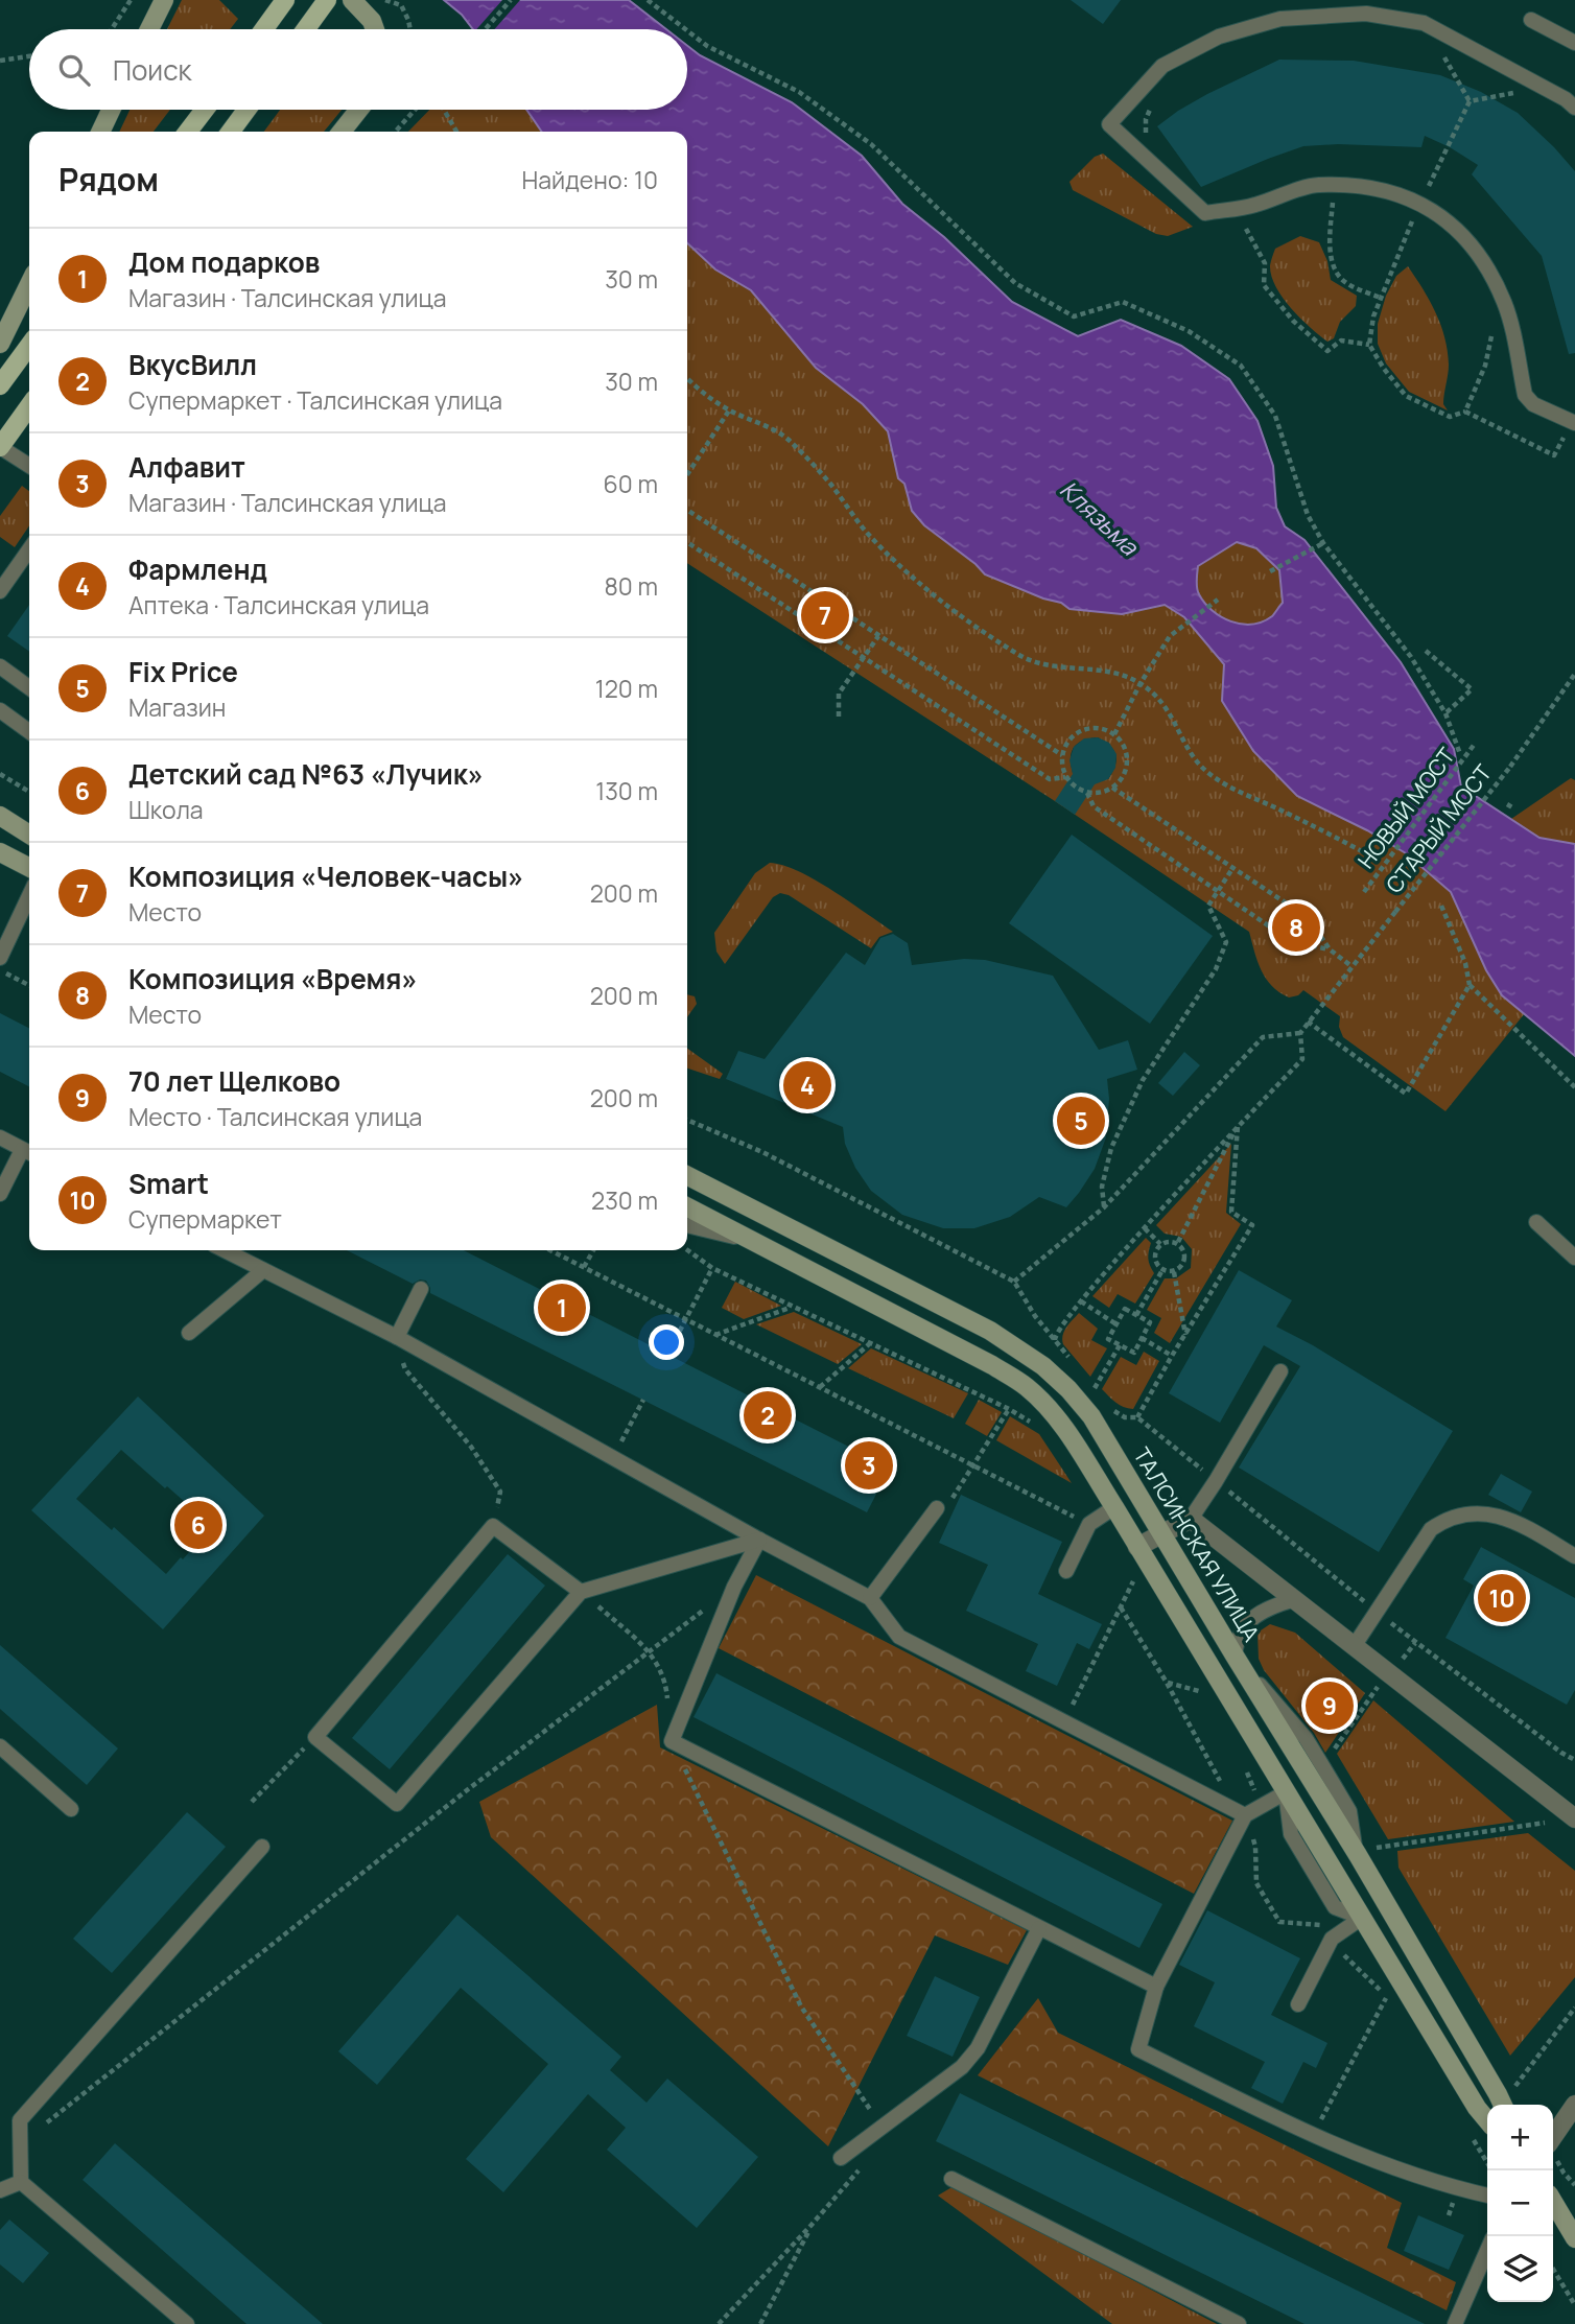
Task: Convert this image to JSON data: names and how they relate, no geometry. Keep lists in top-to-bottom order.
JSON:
{
  "streets": {
    "main road": ["ТАЛСИНСКАЯ УЛИЦА"],
    "path": ["НОВЫЙ МОСТ", "СТАРЫЙ МОСТ"]
  },
  "water": ["Клязьма"],
  "page": {
    "search": "Поиск",
    "heading": ["Рядом", "Найдено: 10"],
    "list": [
      {
        "mark": "1",
        "name": "Дом подарков",
        "note": "Магазин · Талсинская улица",
        "value": "30 m"
      },
      {
        "mark": "2",
        "name": "ВкусВилл",
        "note": "Супермаркет · Талсинская улица",
        "value": "30 m"
      },
      {
        "mark": "3",
        "name": "Алфавит",
        "note": "Магазин · Талсинская улица",
        "value": "60 m"
      },
      {
        "mark": "4",
        "name": "Фармленд",
        "note": "Аптека · Талсинская улица",
        "value": "80 m"
      },
      {
        "mark": "5",
        "name": "Fix Price",
        "note": "Магазин",
        "value": "120 m"
      },
      {
        "mark": "6",
        "name": "Детский сад №63 «Лучик»",
        "note": "Школа",
        "value": "130 m"
      },
      {
        "mark": "7",
        "name": "Композиция «Человек-часы»",
        "note": "Место",
        "value": "200 m"
      },
      {
        "mark": "8",
        "name": "Композиция «Время»",
        "note": "Место",
        "value": "200 m"
      },
      {
        "mark": "9",
        "name": "70 лет Щелково",
        "note": "Место · Талсинская улица",
        "value": "200 m"
      },
      {
        "mark": "10",
        "name": "Smart",
        "note": "Супермаркет",
        "value": "230 m"
      }
    ],
    "pins": [
      "7",
      "8",
      "4",
      "5",
      "1",
      "2",
      "3",
      "6",
      "10",
      "9"
    ],
    "map_buttons": ["+", "−"]
  }
}
